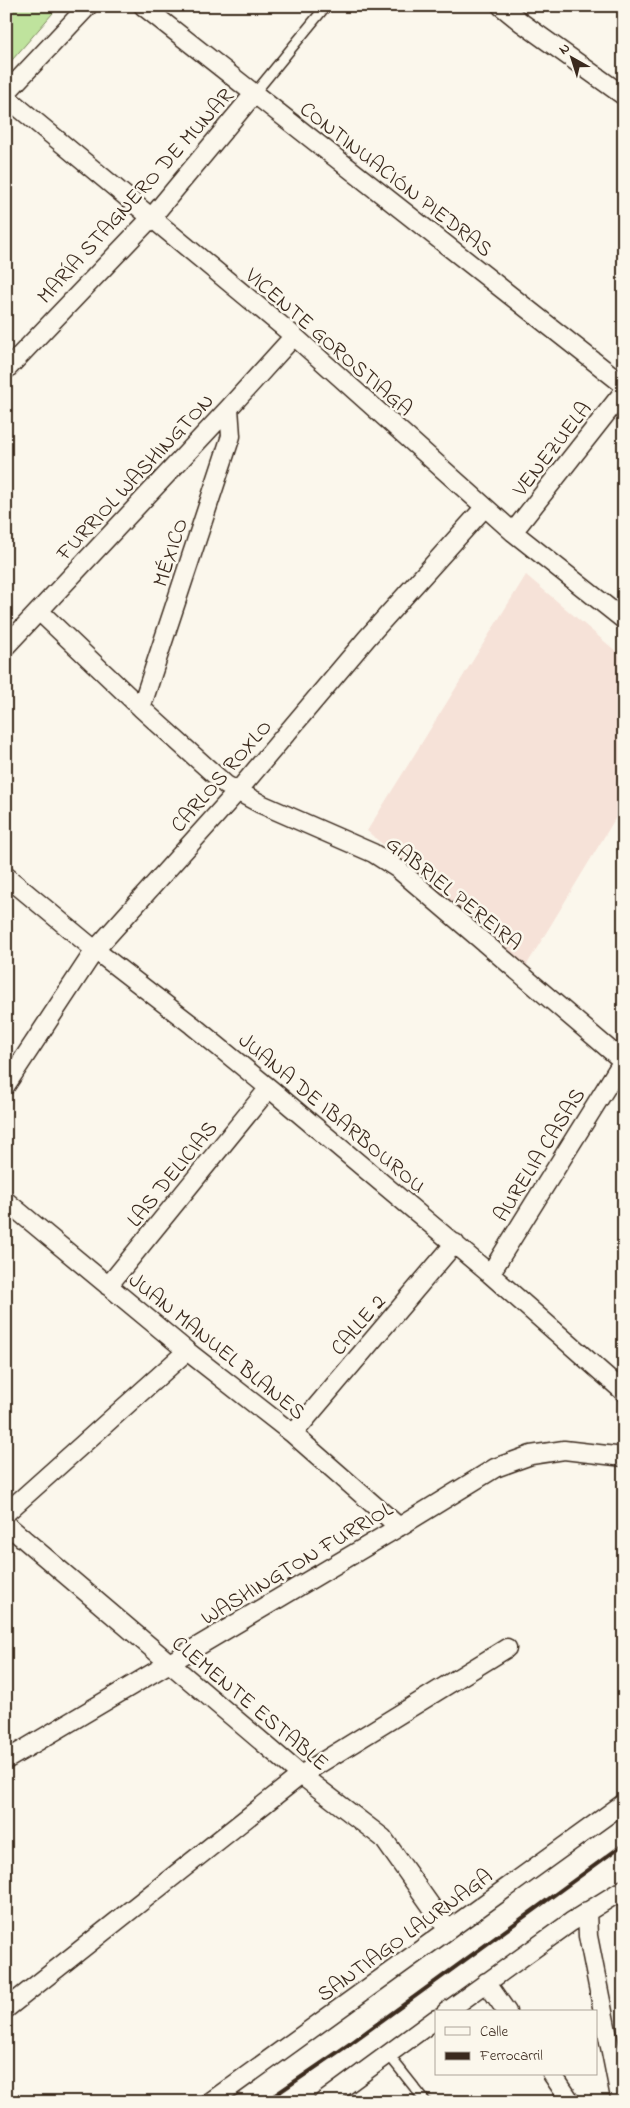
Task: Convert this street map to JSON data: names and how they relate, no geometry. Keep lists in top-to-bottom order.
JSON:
{
  "streets": {
    "street": [
      "CONTINUACIÓN PIEDRAS",
      "MARÍA STAGNERO DE MUNAR",
      "VICENTE GOROSTIAGA",
      "VENEZUELA",
      "FURRIOL WASHINGTON",
      "MÉXICO",
      "CARLOS ROXLO",
      "GABRIEL PEREIRA",
      "JUANA DE IBARBOUROU",
      "AURELIA CASAS",
      "LAS DELICIAS",
      "CALLE 2",
      "JUAN MANUEL BLANES",
      "WASHINGTON FURRIOL",
      "CLEMENTE ESTABLE",
      "SANTIAGO LAURNAGA"
    ]
  },
  "crossings": [
    ["CONTINUACIÓN PIEDRAS", "MARÍA STAGNERO DE MUNAR"],
    ["MARÍA STAGNERO DE MUNAR", "VICENTE GOROSTIAGA"],
    ["VICENTE GOROSTIAGA", "VENEZUELA"],
    ["VICENTE GOROSTIAGA", "FURRIOL WASHINGTON"],
    ["VICENTE GOROSTIAGA", "CARLOS ROXLO"],
    ["FURRIOL WASHINGTON", "MÉXICO"],
    ["FURRIOL WASHINGTON", "GABRIEL PEREIRA"],
    ["MÉXICO", "GABRIEL PEREIRA"],
    ["CARLOS ROXLO", "GABRIEL PEREIRA"],
    ["CARLOS ROXLO", "JUANA DE IBARBOUROU"],
    ["GABRIEL PEREIRA", "AURELIA CASAS"],
    ["JUANA DE IBARBOUROU", "AURELIA CASAS"],
    ["JUANA DE IBARBOUROU", "LAS DELICIAS"],
    ["JUANA DE IBARBOUROU", "CALLE 2"],
    ["LAS DELICIAS", "JUAN MANUEL BLANES"],
    ["CALLE 2", "JUAN MANUEL BLANES"],
    ["JUAN MANUEL BLANES", "WASHINGTON FURRIOL"],
    ["WASHINGTON FURRIOL", "CLEMENTE ESTABLE"],
    ["CLEMENTE ESTABLE", "SANTIAGO LAURNAGA"]
  ],
  "legend": ["Calle", "Ferrocarril"],
  "north": "top left"
}
